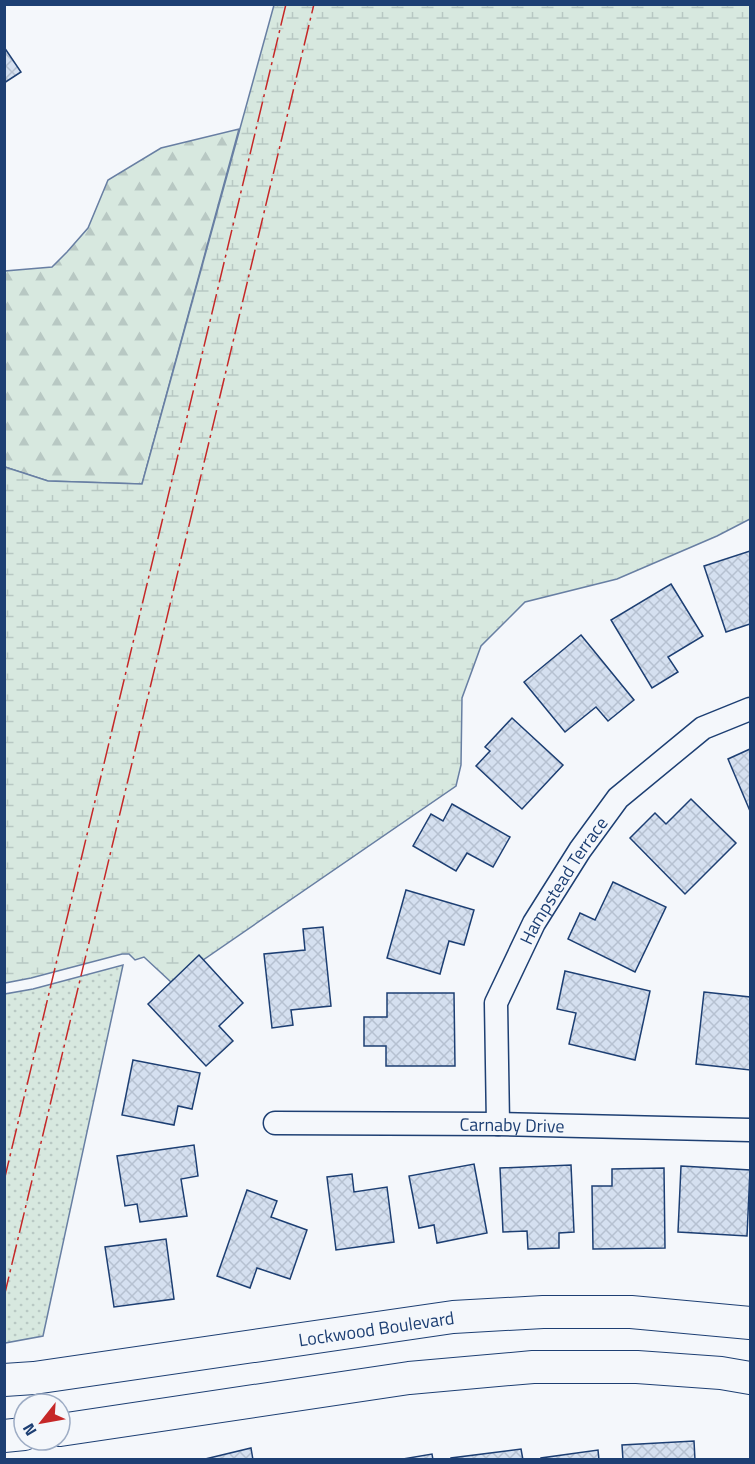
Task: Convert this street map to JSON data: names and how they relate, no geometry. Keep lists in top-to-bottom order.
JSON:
{
  "streets": {
    "main road": ["Lockwood Boulevard"],
    "street": ["Hampstead Terrace", "Carnaby Drive"]
  },
  "crossings": [
    ["Hampstead Terrace", "Carnaby Drive"]
  ],
  "north": "bottom left"
}
